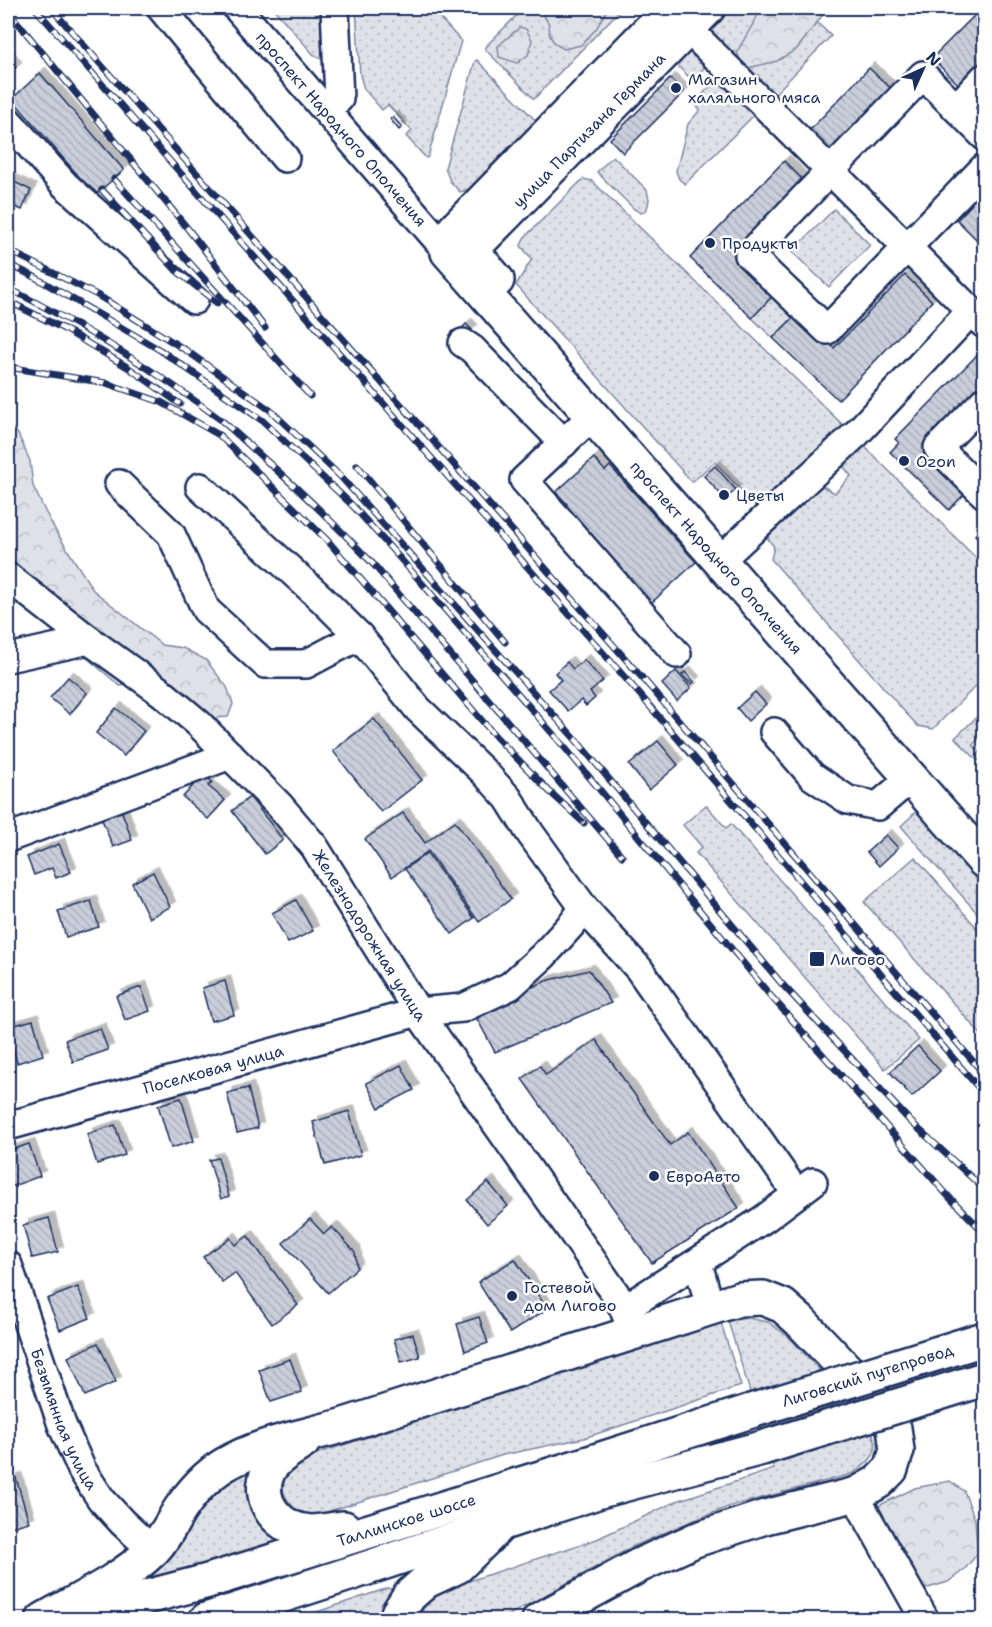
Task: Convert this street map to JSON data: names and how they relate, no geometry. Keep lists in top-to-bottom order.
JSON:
{
  "streets": {
    "main road": [
      "улица Партизана Германа",
      "проспект Народного Ополчения",
      "Лиговский путепровод",
      "Таллинское шоссе"
    ],
    "street": ["Железнодорожная улица", "Поселковая улица", "Безымянная улица"]
  },
  "crossings": [
    ["улица Партизана Германа", "проспект Народного Ополчения"],
    ["Железнодорожная улица", "Поселковая улица"],
    ["Лиговский путепровод", "Таллинское шоссе"]
  ],
  "places": {
    "other": [
      "Магазин халяльного мяса",
      "Продукты",
      "Ozon",
      "Цветы",
      "ЕвроАвто",
      "Гостевой дом Лигово"
    ],
    "transit": ["Лигово"]
  },
  "north": "top right"
}
